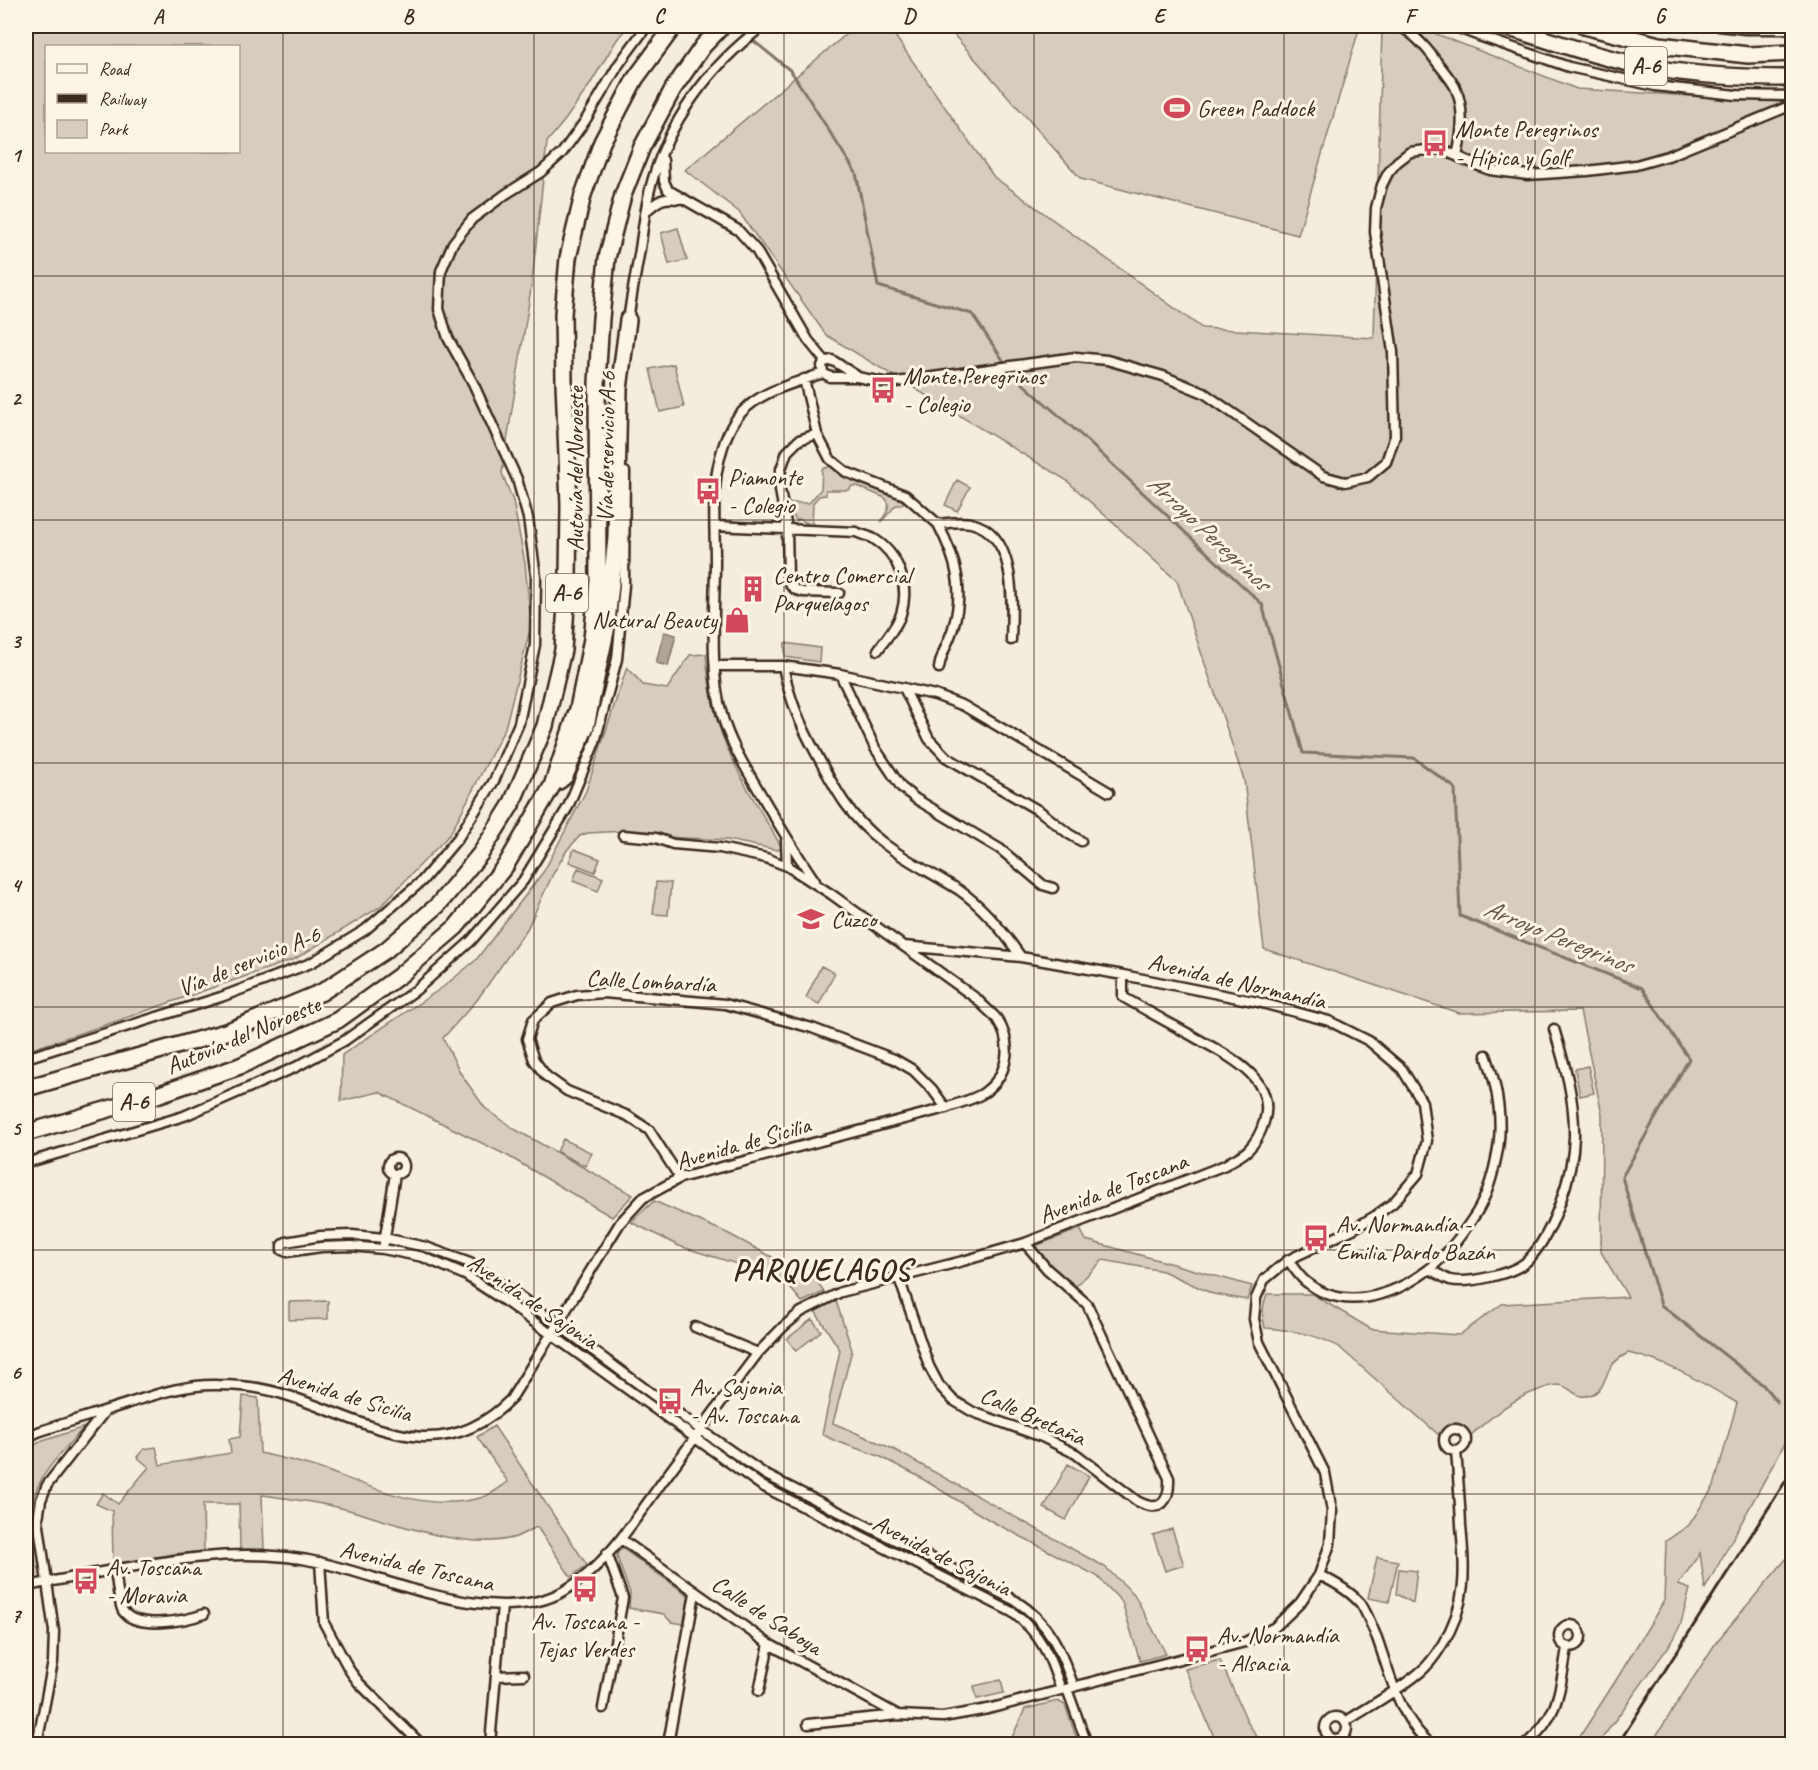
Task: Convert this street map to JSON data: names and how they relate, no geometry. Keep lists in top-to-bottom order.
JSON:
{
  "streets": {
    "highway": ["A-6", "Autovía del Noroeste"],
    "street": [
      "Vía de servicio A-6",
      "Calle Lombardía",
      "Avenida de Normandía",
      "Avenida de Sicilia",
      "Avenida de Toscana",
      "Avenida de Sajonia",
      "Calle Bretaña",
      "Calle de Saboya"
    ]
  },
  "crossings": [
    ["Calle Lombardía", "Avenida de Sicilia"],
    ["Avenida de Normandía", "Avenida de Sicilia"],
    ["Avenida de Normandía", "Avenida de Toscana"],
    ["Avenida de Normandía", "Avenida de Sajonia"],
    ["Avenida de Normandía", "Calle de Saboya"],
    ["Avenida de Sicilia", "Avenida de Sajonia"],
    ["Avenida de Toscana", "Avenida de Sajonia"],
    ["Avenida de Toscana", "Calle Bretaña"],
    ["Avenida de Toscana", "Calle de Saboya"],
    ["Avenida de Sajonia", "Calle de Saboya"]
  ],
  "districts": ["PARQUELAGOS"],
  "water": ["Arroyo Peregrinos"],
  "places": {
    "sports": ["Green Paddock"],
    "bus stop": [
      "Monte Peregrinos - Hípica y Golf",
      "Monte Peregrinos - Colegio",
      "Piamonte - Colegio",
      "Av. Normandía - Emilia Pardo Bazán",
      "Av. Sajonia - Av. Toscana",
      "Av. Toscana - Moravia",
      "Av. Toscana - Tejas Verdes",
      "Av. Normandía - Alsacia"
    ],
    "building": ["Centro Comercial Parquelagos"],
    "shop": ["Natural Beauty"],
    "school or university": ["Cuzco"]
  },
  "legend": ["Road", "Railway", "Park"],
  "grid": {
    "columns": [
      "A",
      "B",
      "C",
      "D",
      "E",
      "F",
      "G"
    ],
    "rows": [
      "1",
      "2",
      "3",
      "4",
      "5",
      "6",
      "7"
    ]
  }
}
